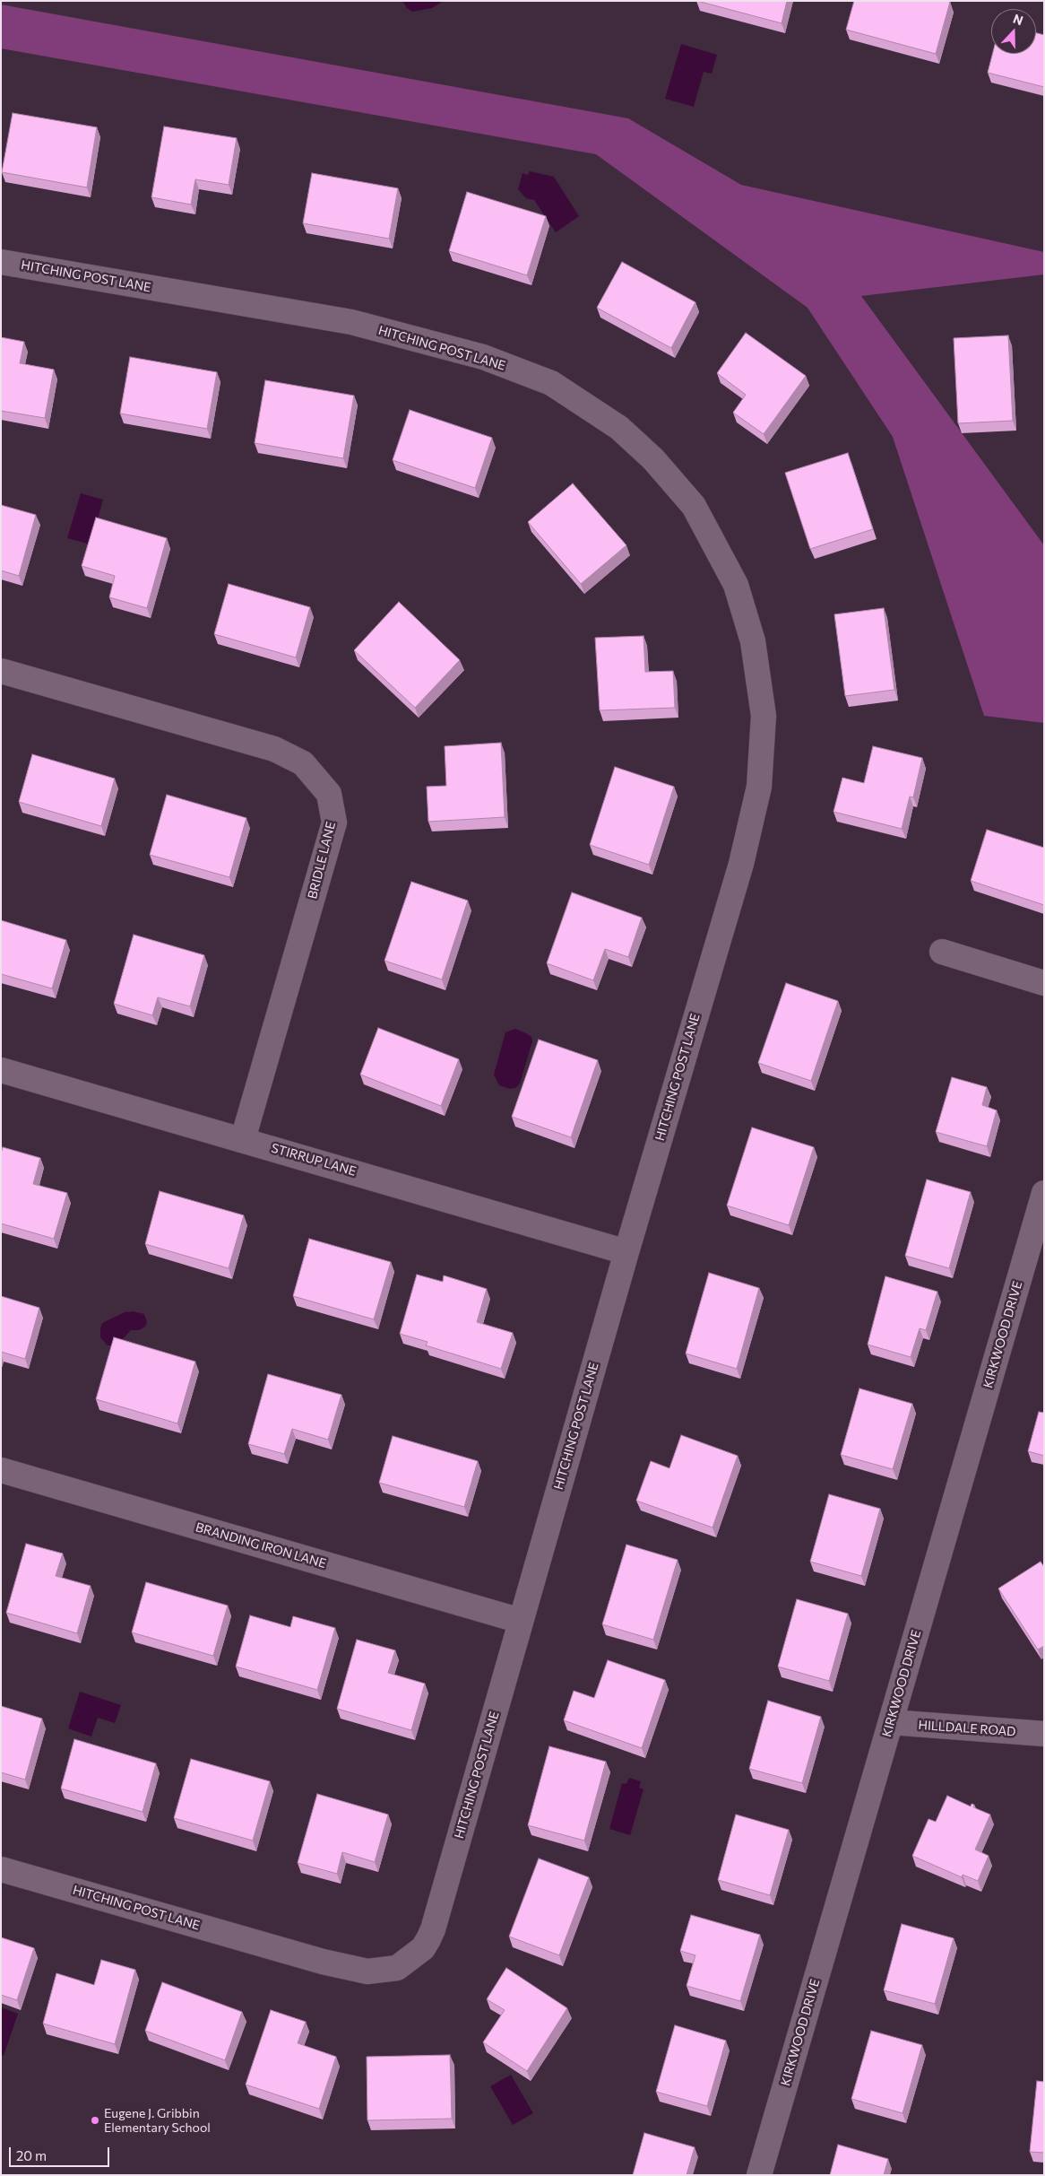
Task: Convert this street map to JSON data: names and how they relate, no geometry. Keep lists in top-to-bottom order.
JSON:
{
  "streets": {
    "street": [
      "HITCHING POST LANE",
      "BRIDLE LANE",
      "STIRRUP LANE",
      "KIRKWOOD DRIVE",
      "BRANDING IRON LANE",
      "HILLDALE ROAD"
    ]
  },
  "crossings": [
    ["HITCHING POST LANE", "STIRRUP LANE"],
    ["HITCHING POST LANE", "BRANDING IRON LANE"],
    ["BRIDLE LANE", "STIRRUP LANE"],
    ["KIRKWOOD DRIVE", "HILLDALE ROAD"]
  ],
  "places": ["Eugene J. Gribbin Elementary School"],
  "scale_bar": "20 m",
  "north": "top"
}
